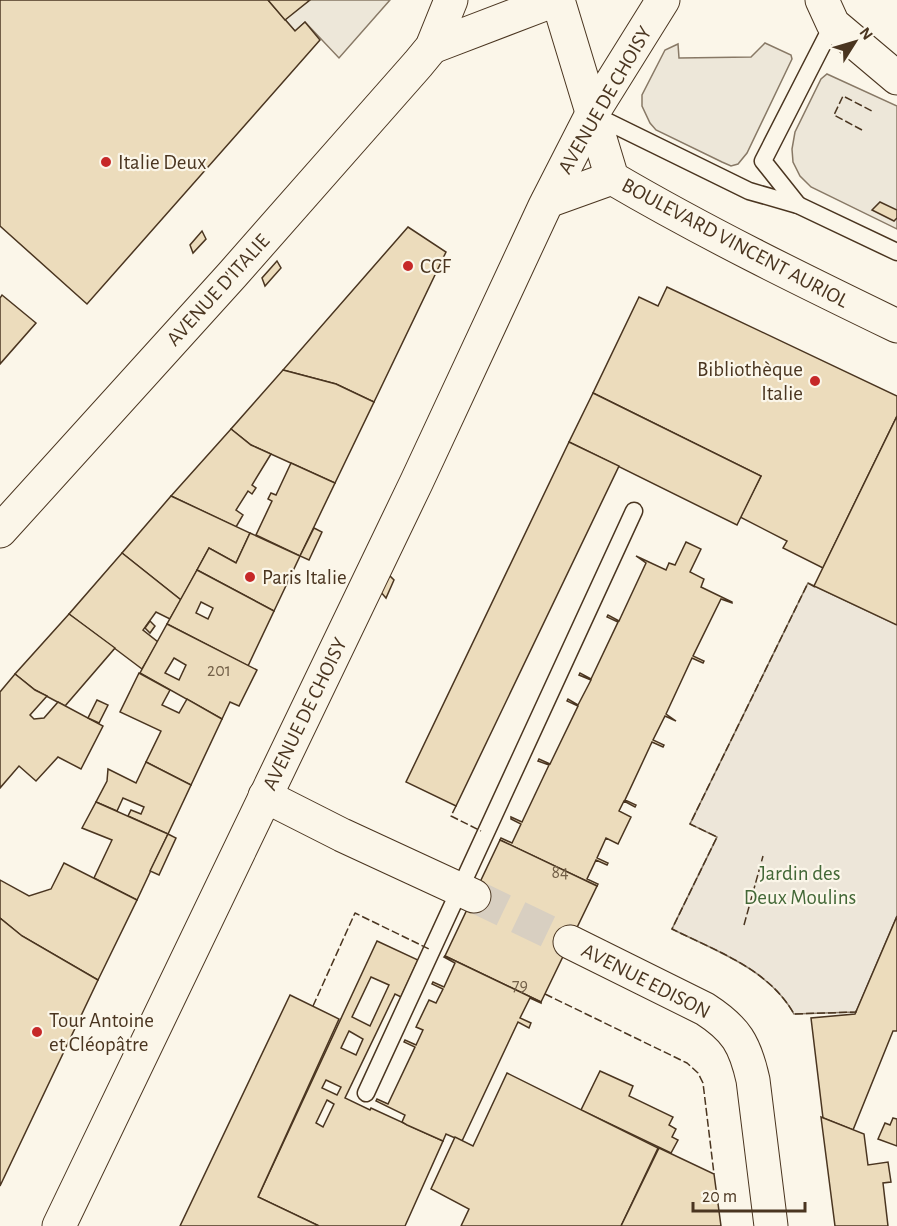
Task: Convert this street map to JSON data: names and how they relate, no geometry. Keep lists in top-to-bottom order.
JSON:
{
  "streets": {
    "main road": [
      "AVENUE DE CHOISY",
      "BOULEVARD VINCENT AURIOL",
      "AVENUE D'ITALIE",
      "AVENUE EDISON"
    ]
  },
  "crossings": [
    ["AVENUE DE CHOISY", "BOULEVARD VINCENT AURIOL"],
    ["BOULEVARD VINCENT AURIOL", "AVENUE D'ITALIE"]
  ],
  "parks": ["Jardin des Deux Moulins"],
  "places": [
    "Italie Deux",
    "CCF",
    "Bibliothèque Italie",
    "Paris Italie",
    "Tour Antoine et Cléopâtre"
  ],
  "house_numbers": ["201", "84", "79"],
  "scale_bar": "20 m",
  "north": "top right"
}
